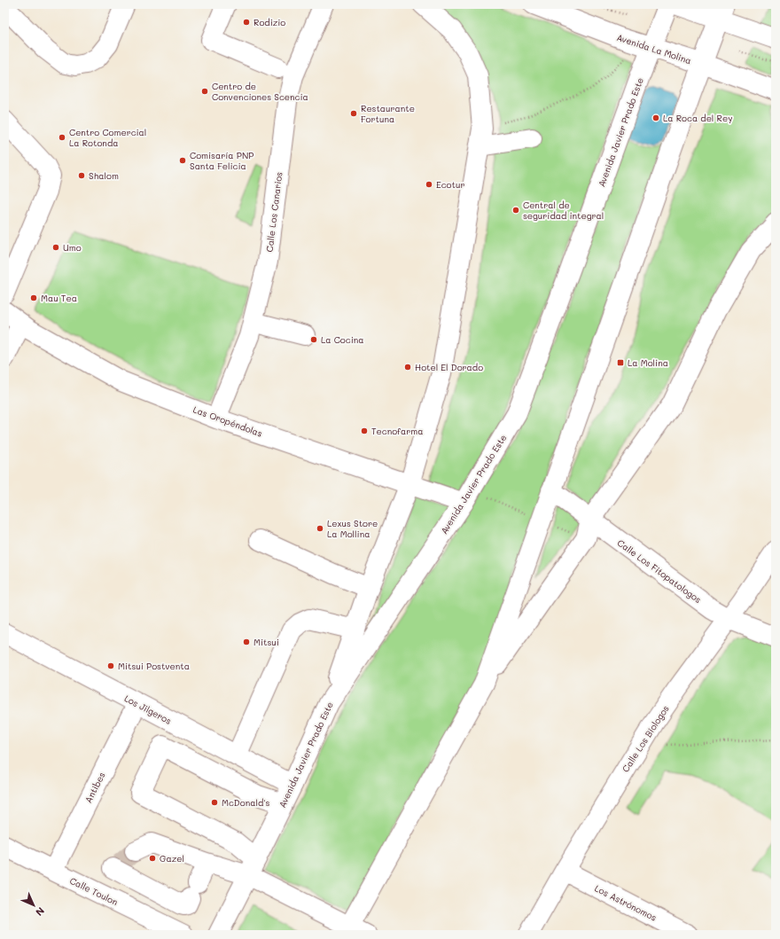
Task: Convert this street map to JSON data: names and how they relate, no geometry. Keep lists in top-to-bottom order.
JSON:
{
  "streets": {
    "main road": [
      "Avenida La Molina",
      "Avenida Javier Prado Este",
      "Calle Los Canarios",
      "Las Oropéndolas",
      "Calle Los Fitopatologos",
      "Los Jilgeros",
      "Calle Los Biologos",
      "Antibes",
      "Calle Toulon",
      "Los Astrónomos"
    ]
  },
  "crossings": [
    ["Avenida La Molina", "Avenida Javier Prado Este"],
    ["Avenida Javier Prado Este", "Las Oropéndolas"],
    ["Avenida Javier Prado Este", "Los Jilgeros"],
    ["Calle Los Canarios", "Las Oropéndolas"],
    ["Calle Los Fitopatologos", "Calle Los Biologos"],
    ["Los Jilgeros", "Antibes"],
    ["Calle Los Biologos", "Los Astrónomos"],
    ["Antibes", "Calle Toulon"]
  ],
  "places": {
    "other": [
      "Rodizio",
      "Centro de Convenciones Scencia",
      "Restaurante Fortuna",
      "La Roca del Rey",
      "Centro Comercial La Rotonda",
      "Comisaría PNP Santa Felicia",
      "Shalom",
      "Ecotur",
      "Central de seguridad integral",
      "Umo",
      "Mau Tea",
      "La Cocina",
      "Hotel El Dorado",
      "Tecnofarma",
      "Lexus Store La Mollina",
      "Mitsui",
      "Mitsui Postventa",
      "McDonald's",
      "Gazel"
    ],
    "transit": ["La Molina"]
  },
  "north": "bottom right"
}
